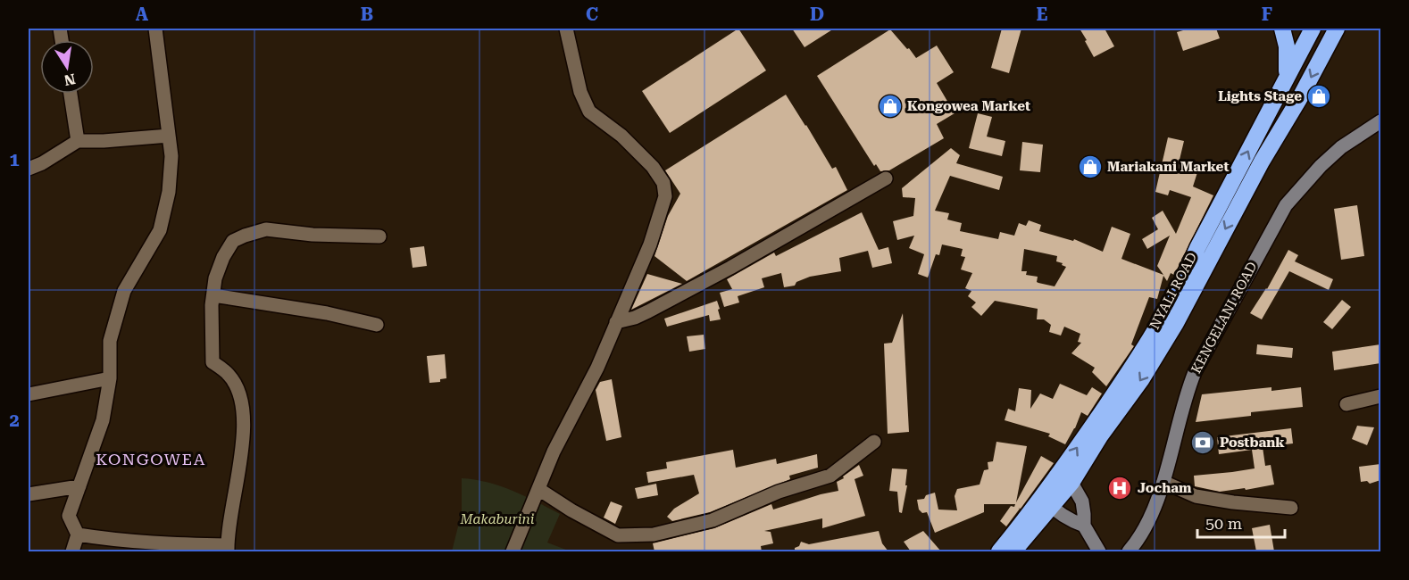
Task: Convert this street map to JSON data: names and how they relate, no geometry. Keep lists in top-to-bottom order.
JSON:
{
  "streets": {
    "highway": ["NYALI ROAD"],
    "main road": ["KENGELANI ROAD"]
  },
  "districts": ["KONGOWEA"],
  "parks": ["Makaburini"],
  "places": {
    "shop": ["Lights Stage", "Kongowea Market", "Mariakani Market"],
    "bank": ["Postbank"],
    "hospital": ["Jocham"]
  },
  "scale_bar": "50 m",
  "north": "bottom",
  "grid": {
    "columns": [
      "A",
      "B",
      "C",
      "D",
      "E",
      "F"
    ],
    "rows": ["1", "2"]
  }
}
